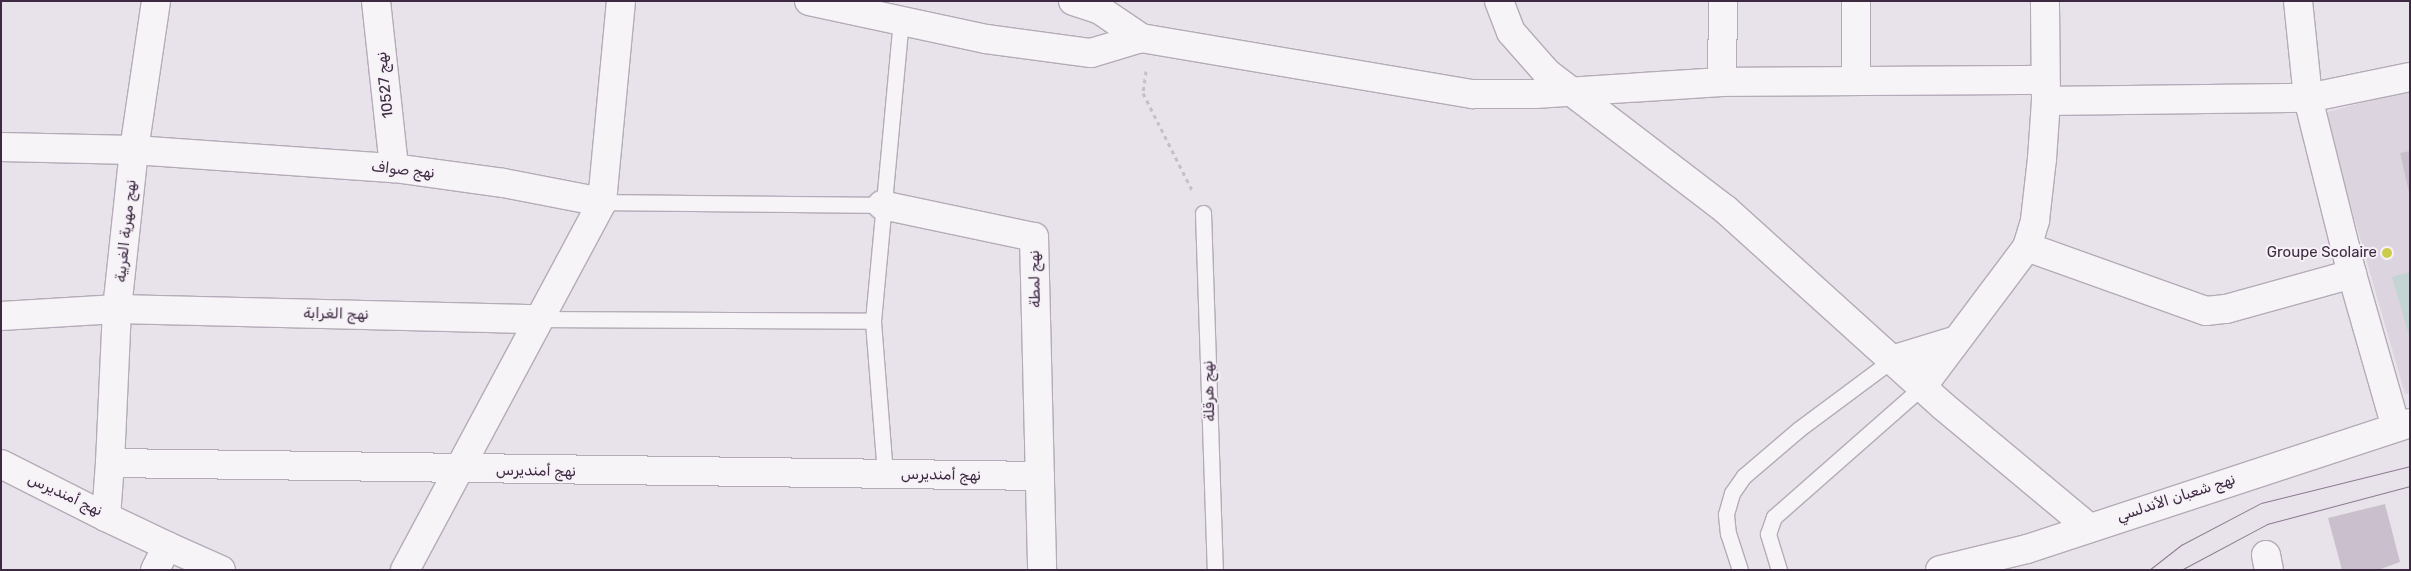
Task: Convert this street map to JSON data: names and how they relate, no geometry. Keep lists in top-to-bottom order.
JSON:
{
  "streets": {
    "street": [
      "نهج 10527",
      "نهج صواف",
      "نهج مهرية الغربية",
      "نهج لمطة",
      "نهج الغرابة",
      "نهج أمنديرس",
      "نهج شعبان الأندلسي"
    ],
    "lane": ["نهج هرقلة"]
  },
  "crossings": [
    ["نهج 10527", "نهج صواف"],
    ["نهج صواف", "نهج مهرية الغربية"],
    ["نهج مهرية الغربية", "نهج الغرابة"],
    ["نهج مهرية الغربية", "نهج أمنديرس"],
    ["نهج لمطة", "نهج أمنديرس"]
  ],
  "places": ["Groupe Scolaire"]
}
